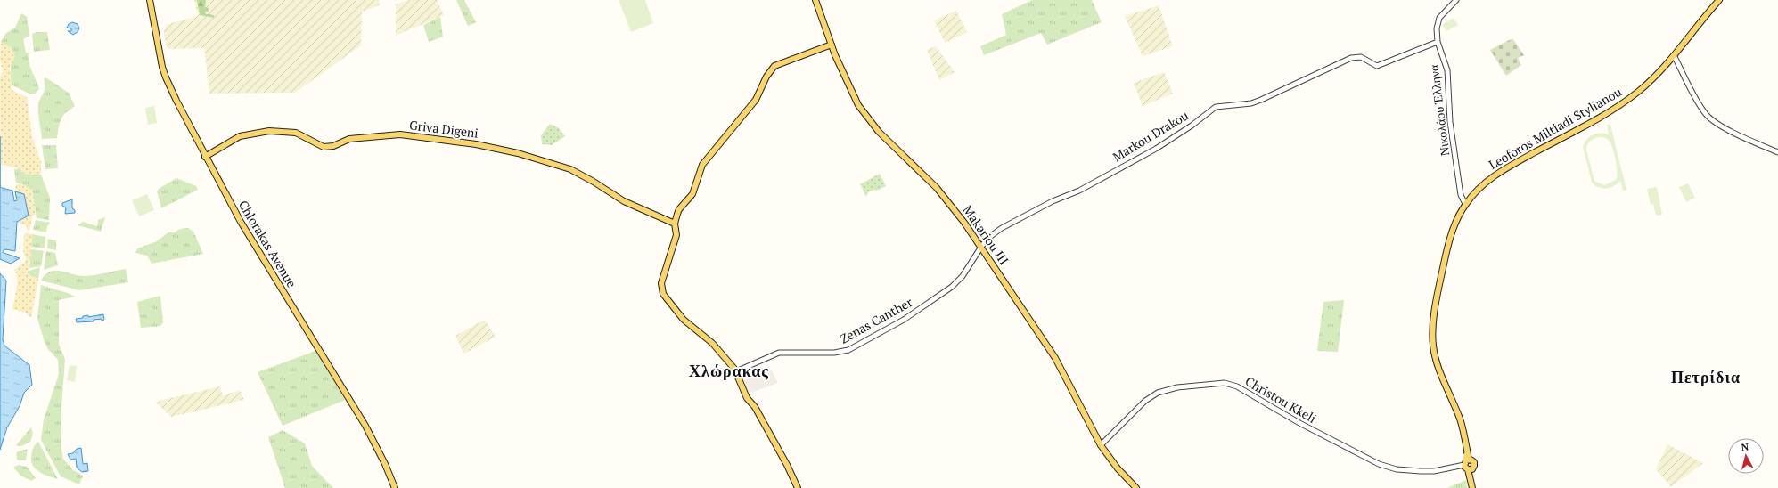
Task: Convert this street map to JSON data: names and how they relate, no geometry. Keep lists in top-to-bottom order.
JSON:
{
  "streets": {
    "main road": [
      "Leoforos Miltiadi Stylianou",
      "Griva Digeni",
      "Makariou III",
      "Chlorakas Avenue"
    ],
    "street": [
      "Νικολάου Έλληνα",
      "Markou Drakou",
      "Zenas Canther",
      "Christou Kkeli"
    ]
  },
  "crossings": [
    ["Νικολάου Έλληνα", "Leoforos Miltiadi Stylianou"],
    ["Νικολάου Έλληνα", "Markou Drakou"],
    ["Leoforos Miltiadi Stylianou", "Christou Kkeli"],
    ["Griva Digeni", "Chlorakas Avenue"],
    ["Markou Drakou", "Makariou III"],
    ["Markou Drakou", "Zenas Canther"],
    ["Makariou III", "Zenas Canther"],
    ["Makariou III", "Christou Kkeli"]
  ],
  "districts": ["Χλώρακας", "Πετρίδια"],
  "north": "top"
}
